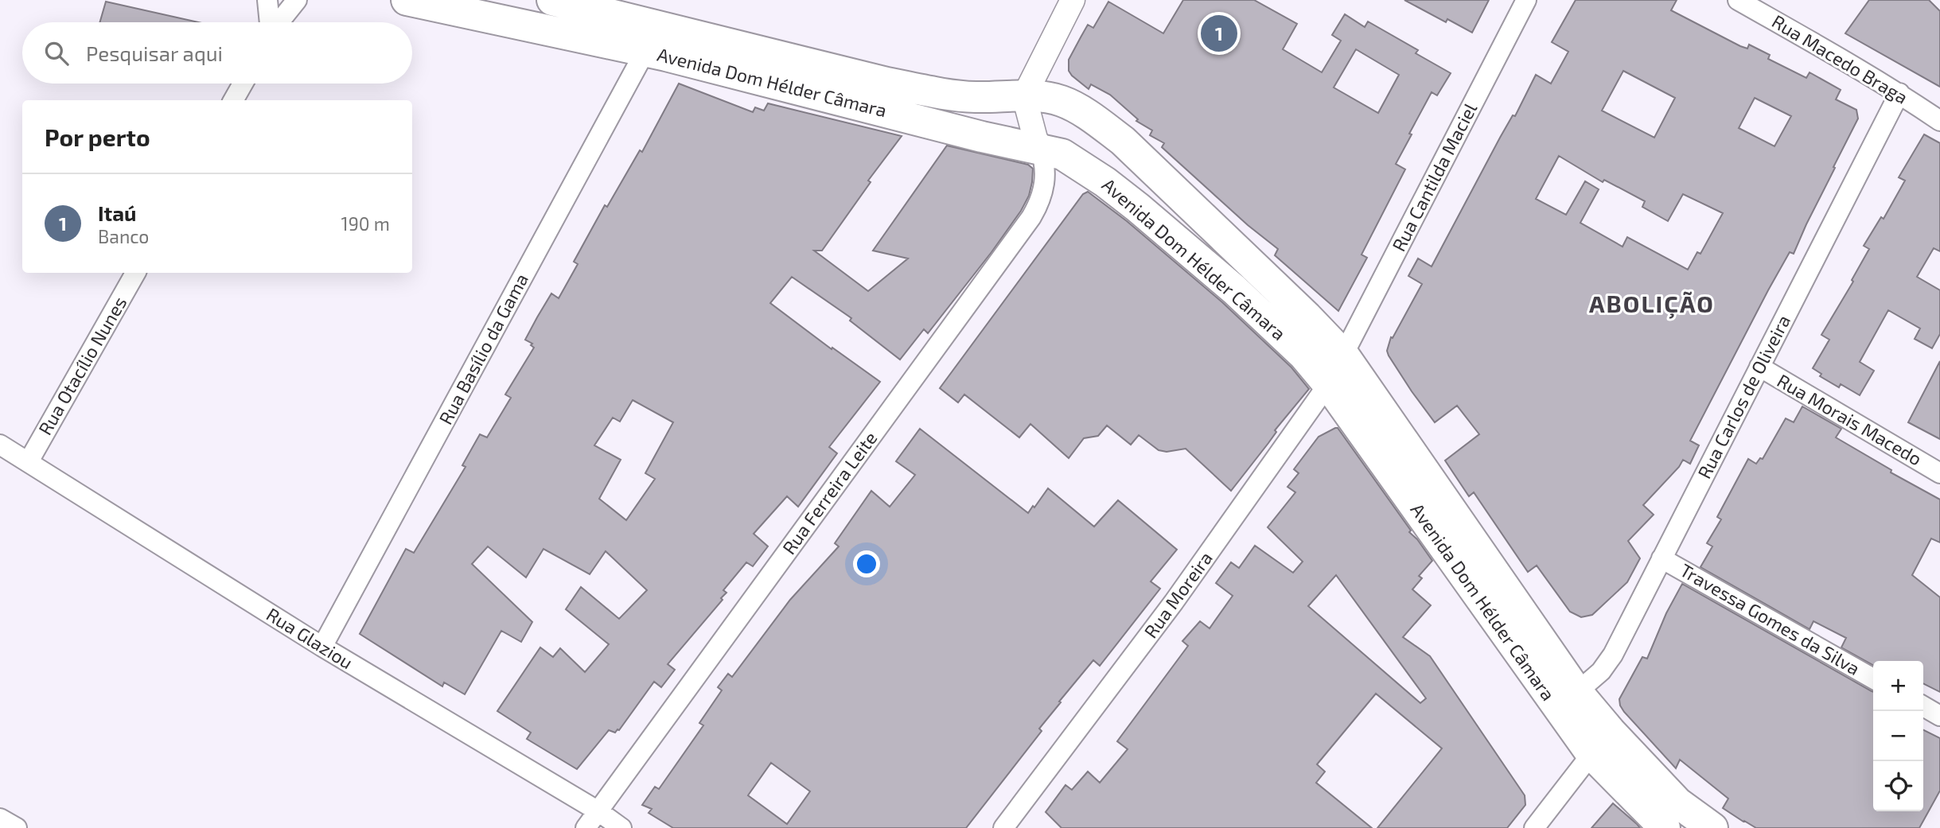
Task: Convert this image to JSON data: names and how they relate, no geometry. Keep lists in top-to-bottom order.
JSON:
{
  "streets": {
    "main road": ["Avenida Dom Hélder Câmara"],
    "street": [
      "Rua Macedo Braga",
      "Rua Cantilda Maciel",
      "Rua Basílio da Gama",
      "Rua Otacílio Nunes",
      "Rua Carlos de Oliveira",
      "Rua Morais Macedo",
      "Rua Ferreira Leite",
      "Rua Moreira",
      "Travessa Gomes da Silva",
      "Rua Glaziou"
    ]
  },
  "crossings": [
    ["Rua Macedo Braga", "Rua Carlos de Oliveira"],
    ["Avenida Dom Hélder Câmara", "Rua Cantilda Maciel"],
    ["Avenida Dom Hélder Câmara", "Rua Basílio da Gama"],
    ["Avenida Dom Hélder Câmara", "Rua Carlos de Oliveira"],
    ["Avenida Dom Hélder Câmara", "Rua Ferreira Leite"],
    ["Avenida Dom Hélder Câmara", "Rua Moreira"],
    ["Rua Cantilda Maciel", "Rua Moreira"],
    ["Rua Basílio da Gama", "Rua Glaziou"],
    ["Rua Otacílio Nunes", "Rua Glaziou"],
    ["Rua Carlos de Oliveira", "Rua Morais Macedo"],
    ["Rua Carlos de Oliveira", "Travessa Gomes da Silva"],
    ["Rua Ferreira Leite", "Rua Glaziou"]
  ],
  "districts": ["ABOLIÇÃO"],
  "page": {
    "pins": "1",
    "search": "Pesquisar aqui",
    "heading": "Por perto",
    "list": [
      {
        "mark": "1",
        "name": "Itaú",
        "note": "Banco",
        "value": "190 m"
      }
    ],
    "map_buttons": ["+", "−"]
  }
}
